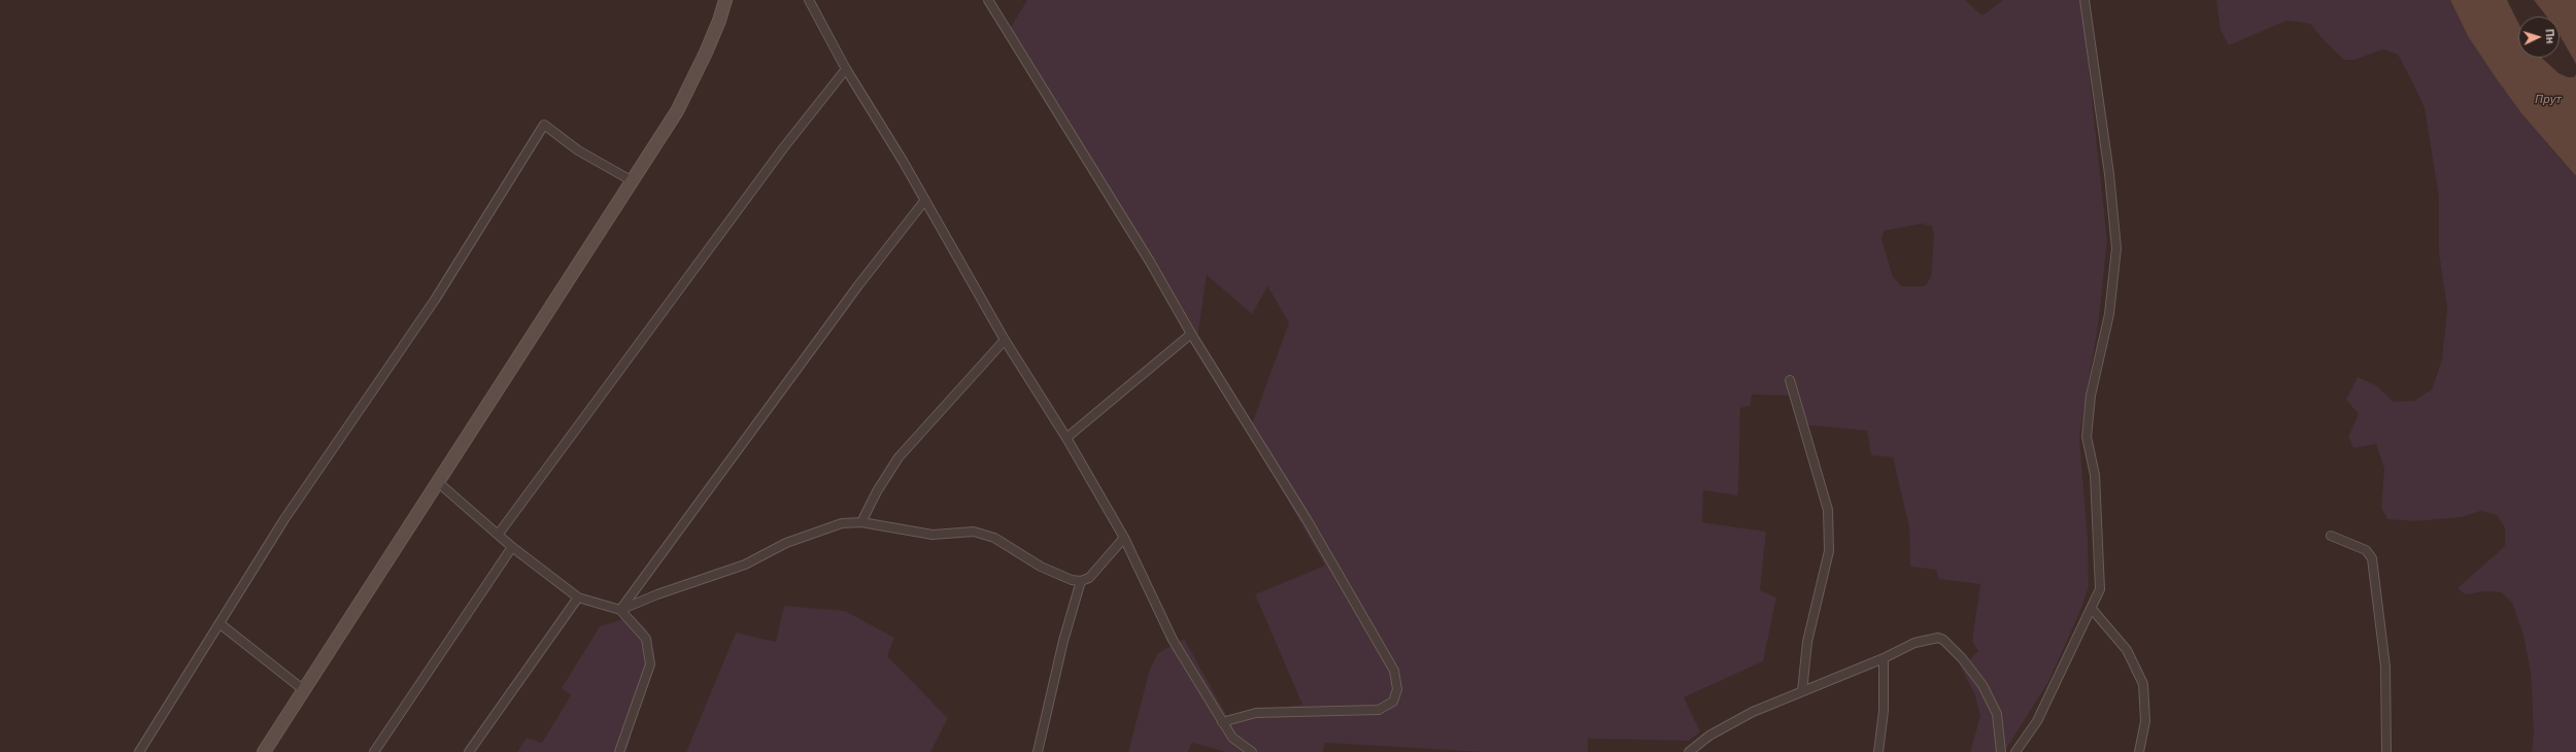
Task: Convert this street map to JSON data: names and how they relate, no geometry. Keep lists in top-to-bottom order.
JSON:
{
  "water": ["Прут"],
  "north": "right"
}
